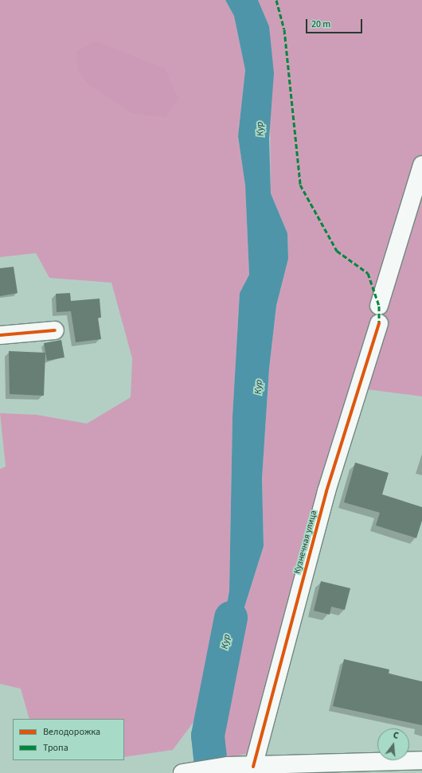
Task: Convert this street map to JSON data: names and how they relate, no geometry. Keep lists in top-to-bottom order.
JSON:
{
  "streets": {
    "street": ["Кузнечная улица"]
  },
  "water": ["Кур"],
  "legend": ["Велодорожка", "Тропа"],
  "scale_bar": "20 m",
  "north": "top"
}
